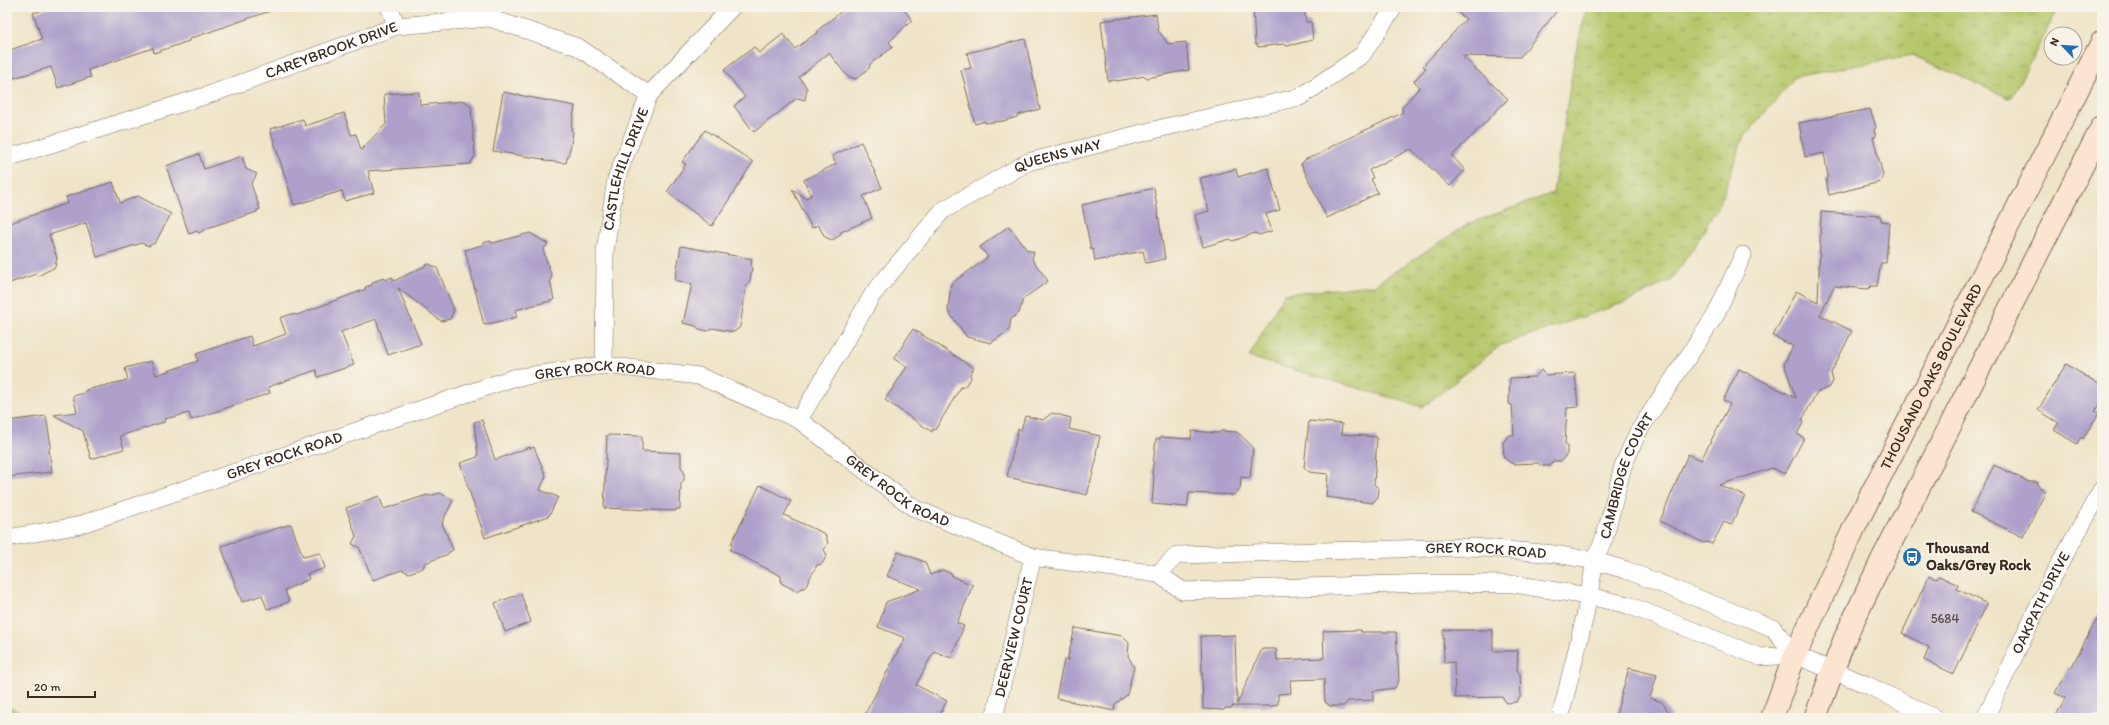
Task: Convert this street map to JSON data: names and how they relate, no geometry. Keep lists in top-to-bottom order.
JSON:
{
  "streets": {
    "main road": ["THOUSAND OAKS BOULEVARD"],
    "street": [
      "CAREYBROOK DRIVE",
      "QUEENS WAY",
      "CASTLEHILL DRIVE",
      "GREY ROCK ROAD",
      "CAMBRIDGE COURT",
      "OAKPATH DRIVE",
      "DEERVIEW COURT"
    ]
  },
  "crossings": [
    ["CAREYBROOK DRIVE", "CASTLEHILL DRIVE"],
    ["QUEENS WAY", "GREY ROCK ROAD"],
    ["CASTLEHILL DRIVE", "GREY ROCK ROAD"],
    ["GREY ROCK ROAD", "THOUSAND OAKS BOULEVARD"],
    ["GREY ROCK ROAD", "CAMBRIDGE COURT"],
    ["GREY ROCK ROAD", "DEERVIEW COURT"]
  ],
  "places": {
    "bus stop": ["Thousand Oaks/Grey Rock"]
  },
  "house_numbers": ["5684"],
  "scale_bar": "20 m",
  "north": "top left"
}
